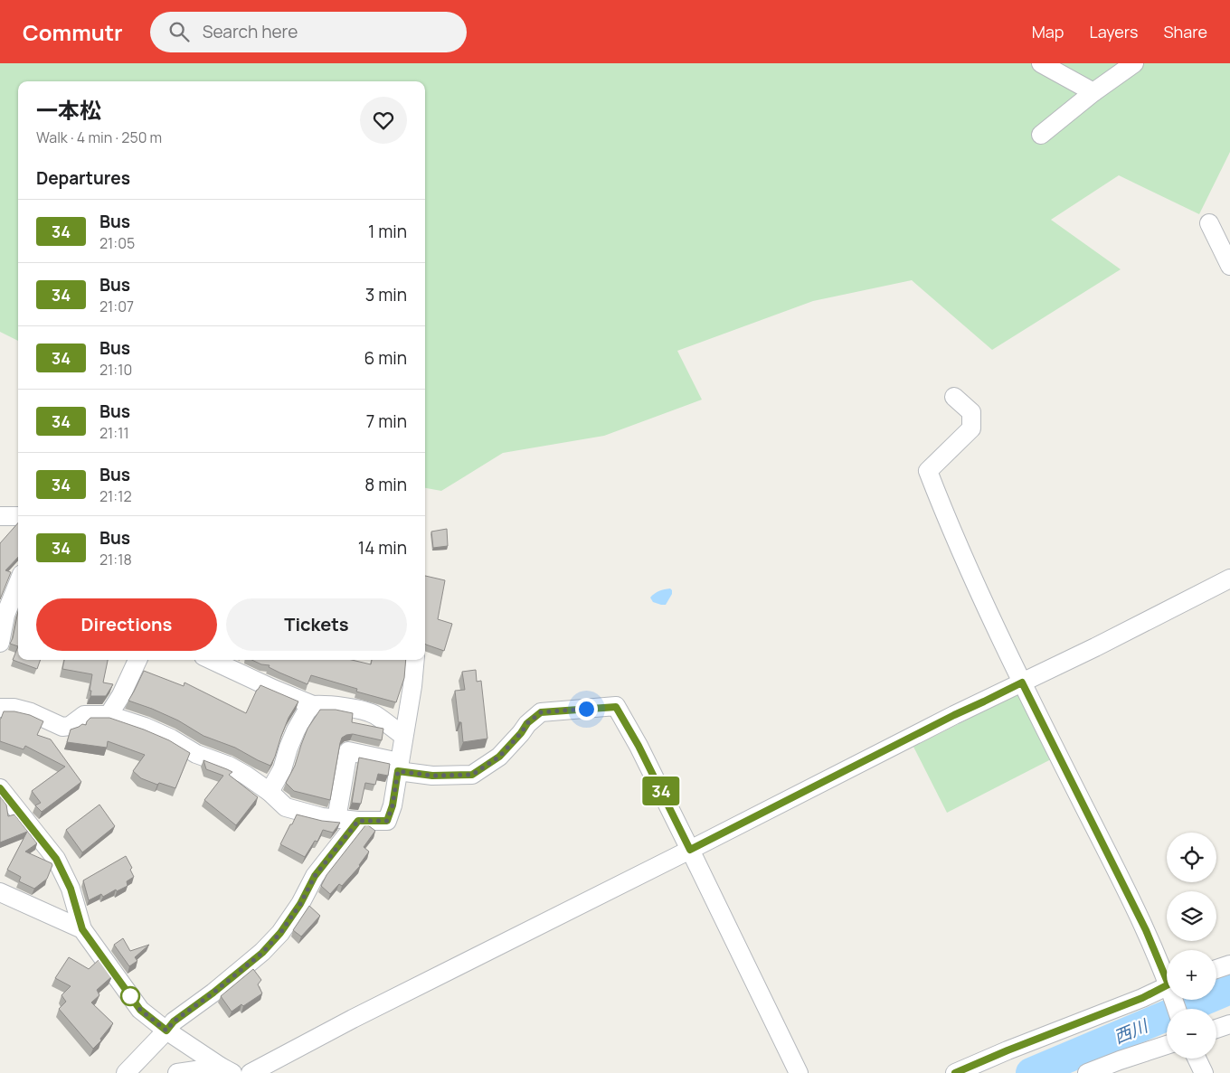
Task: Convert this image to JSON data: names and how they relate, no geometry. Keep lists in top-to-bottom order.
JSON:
{
  "water": ["西川"],
  "lines": ["bus line 34"],
  "page": {
    "header": "Commutr",
    "search": "Search here",
    "nav": ["Map", "Layers", "Share"],
    "on_map": "34",
    "heading": [
      ["一本松", "Walk · 4 min · 250 m"],
      "Departures"
    ],
    "list": [
      {
        "mark": "34",
        "name": "Bus",
        "note": "21:05",
        "value": "1 min"
      },
      {
        "mark": "34",
        "name": "Bus",
        "note": "21:07",
        "value": "3 min"
      },
      {
        "mark": "34",
        "name": "Bus",
        "note": "21:10",
        "value": "6 min"
      },
      {
        "mark": "34",
        "name": "Bus",
        "note": "21:11",
        "value": "7 min"
      },
      {
        "mark": "34",
        "name": "Bus",
        "note": "21:12",
        "value": "8 min"
      },
      {
        "mark": "34",
        "name": "Bus",
        "note": "21:18",
        "value": "14 min"
      }
    ],
    "buttons": ["Directions", "Tickets"],
    "map_buttons": ["+", "−"]
  }
}
